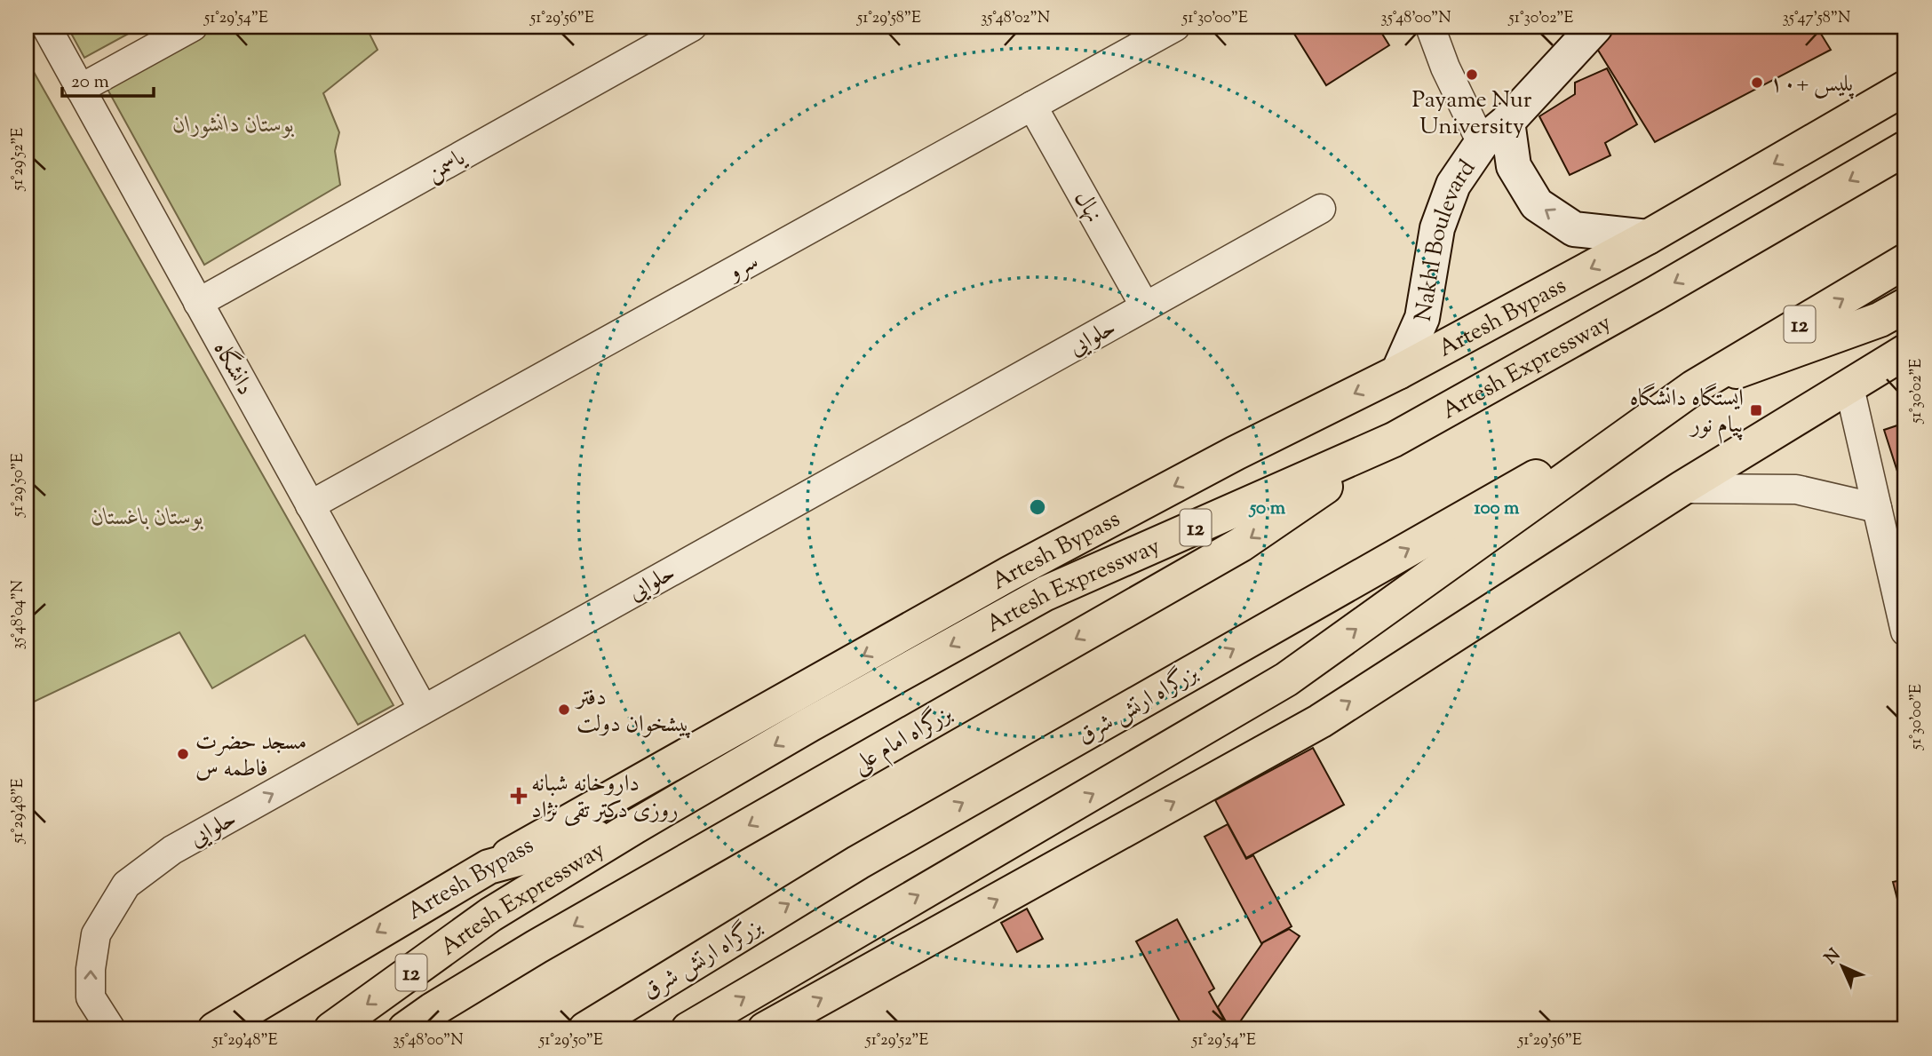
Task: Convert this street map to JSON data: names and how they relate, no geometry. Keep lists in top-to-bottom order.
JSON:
{
  "streets": {
    "main road": [
      "Nakhl Boulevard",
      "Artesh Bypass",
      "12",
      "Artesh Expressway",
      "بزرگراه ارتش شرق",
      "بزرگراه امام علی"
    ],
    "street": [
      "یاسمن",
      "نهال",
      "سرو",
      "حلوایی",
      "دانشگاه"
    ]
  },
  "crossings": [
    ["یاسمن", "دانشگاه"],
    ["نهال", "سرو"],
    ["نهال", "حلوایی"],
    ["Nakhl Boulevard", "Artesh Bypass"],
    ["سرو", "دانشگاه"],
    ["12", "بزرگراه ارتش شرق"],
    ["حلوایی", "دانشگاه"],
    ["Artesh Expressway", "بزرگراه امام علی"]
  ],
  "parks": ["بوستان دانشوران", "بوستان باغستان"],
  "places": {
    "other": [
      "Payame Nur University",
      "پلیس +۱۰",
      "دفتر پیشخوان دولت",
      "مسجد حضرت فاطمه س"
    ],
    "transit": ["ایستگاه دانشگاه پیام نور"],
    "health": ["داروخانه شبانه روزی دکتر تقی نژاد"]
  },
  "scale_bar": "20 m",
  "north": "top left",
  "coordinates": [
    "51°29'54\"E",
    "51°29'56\"E",
    "51°29'58\"E",
    "35°48'02\"N",
    "51°30'00\"E",
    "35°48'00\"N",
    "51°30'02\"E",
    "35°47'58\"N",
    "51°29'52\"E",
    "51°29'50\"E",
    "35°48'04\"N",
    "51°29'48\"E"
  ],
  "rings": ["50 m", "100 m"]
}
